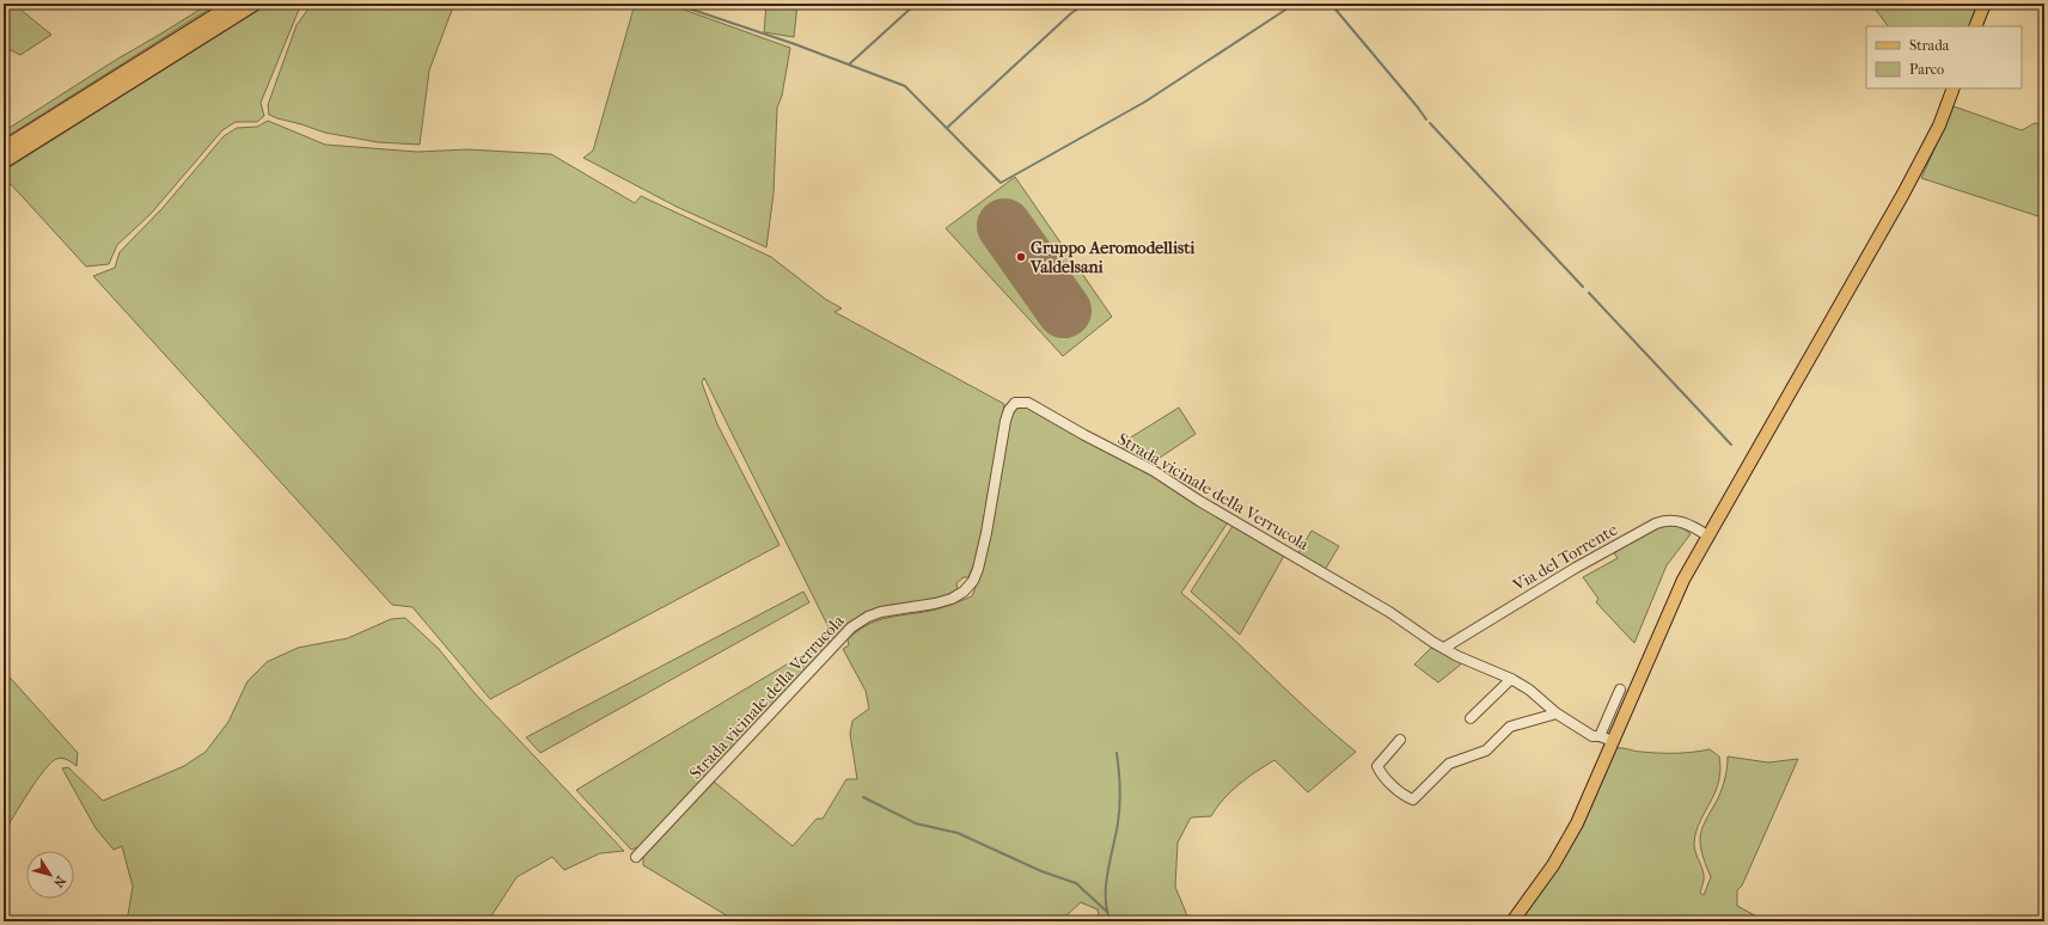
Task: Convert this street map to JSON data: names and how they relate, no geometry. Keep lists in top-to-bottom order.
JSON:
{
  "streets": {
    "street": ["Strada vicinale della Verrucola", "Via del Torrente"]
  },
  "crossings": [
    ["Strada vicinale della Verrucola", "Via del Torrente"]
  ],
  "places": ["Gruppo Aeromodellisti Valdelsani"],
  "legend": ["Strada", "Parco"],
  "north": "bottom right"
}
